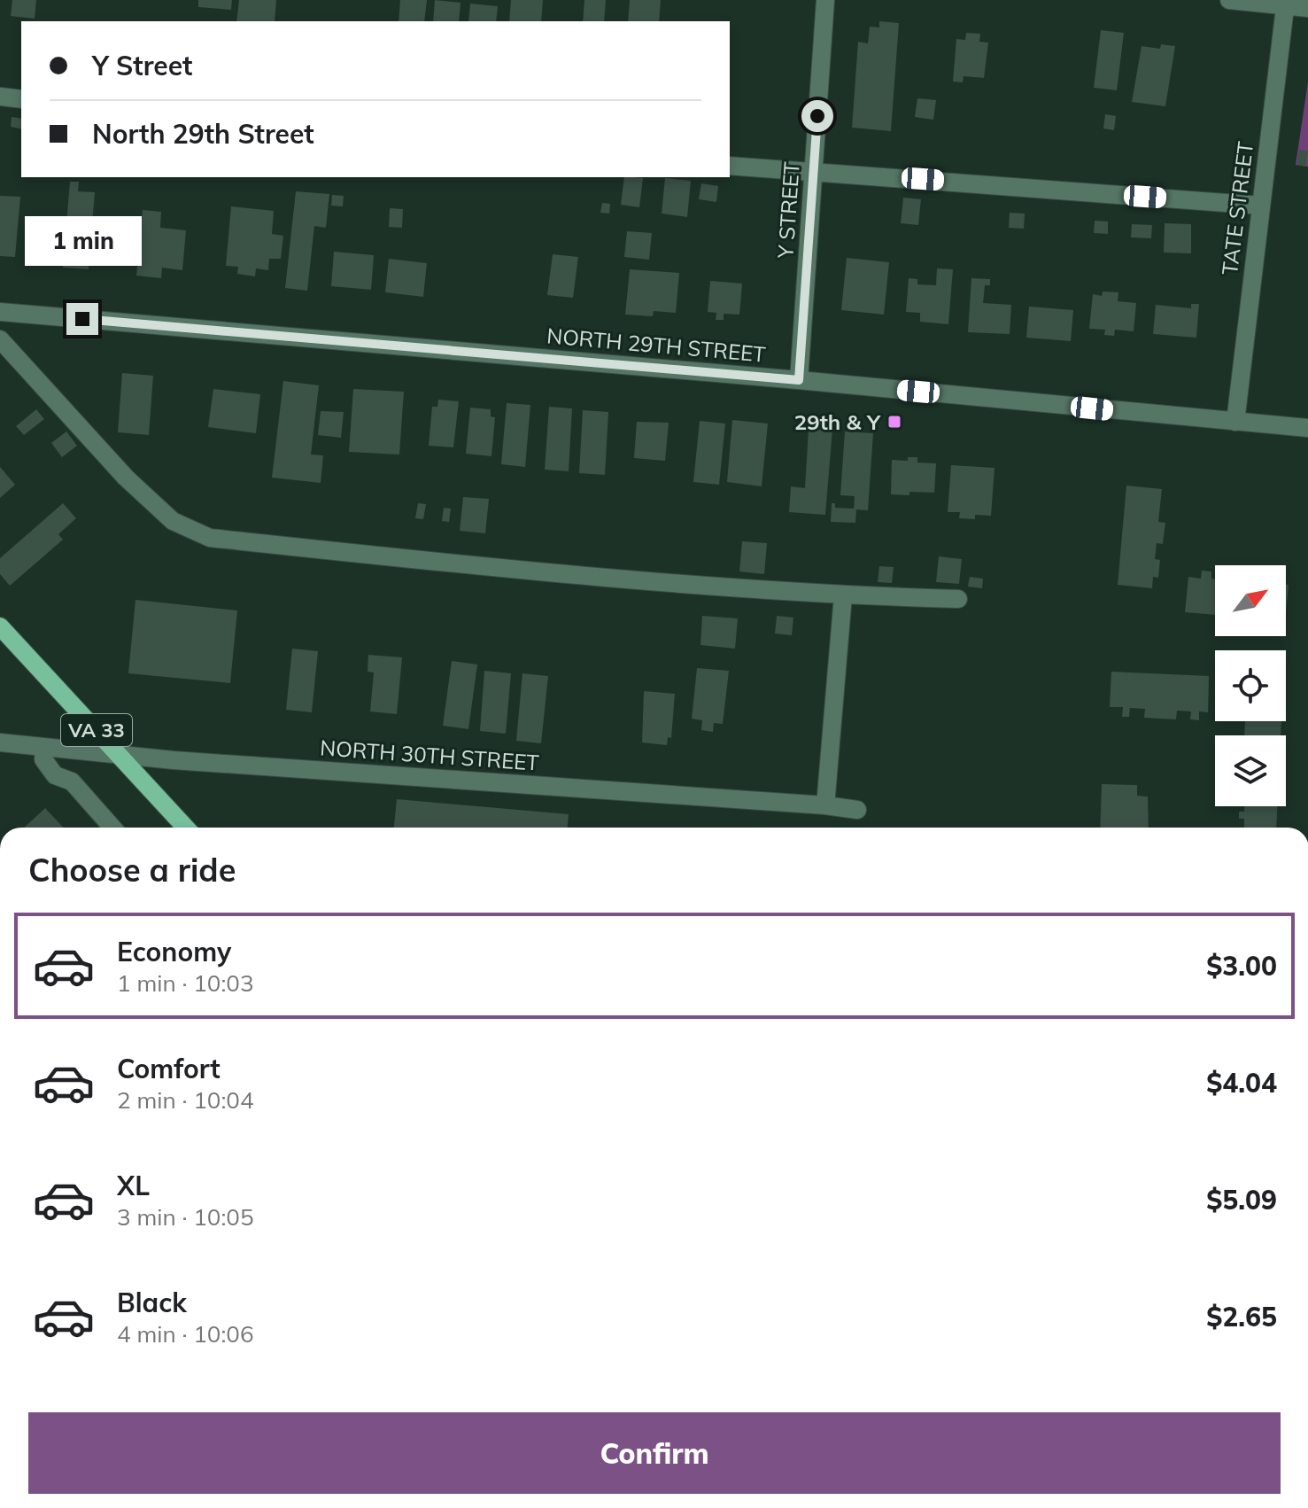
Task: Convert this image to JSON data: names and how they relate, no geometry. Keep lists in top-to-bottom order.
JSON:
{
  "streets": {
    "main road": ["VA 33"],
    "street": [
      "TATE STREET",
      "Y STREET",
      "NORTH 29TH STREET",
      "NORTH 30TH STREET"
    ]
  },
  "crossings": [
    ["TATE STREET", "NORTH 29TH STREET"],
    ["Y STREET", "NORTH 29TH STREET"],
    ["VA 33", "NORTH 30TH STREET"]
  ],
  "places": {
    "transit": ["29th & Y"]
  },
  "north": "top right",
  "page": {
    "banner": ["Y Street", "North 29th Street"],
    "bubble": "1 min",
    "heading": "Choose a ride",
    "list": [
      {
        "name": "Economy",
        "note": "1 min · 10:03",
        "value": "$3.00"
      },
      {
        "name": "Comfort",
        "note": "2 min · 10:04",
        "value": "$4.04"
      },
      {
        "name": "XL",
        "note": "3 min · 10:05",
        "value": "$5.09"
      },
      {
        "name": "Black",
        "note": "4 min · 10:06",
        "value": "$2.65"
      }
    ],
    "buttons": "Confirm"
  }
}
